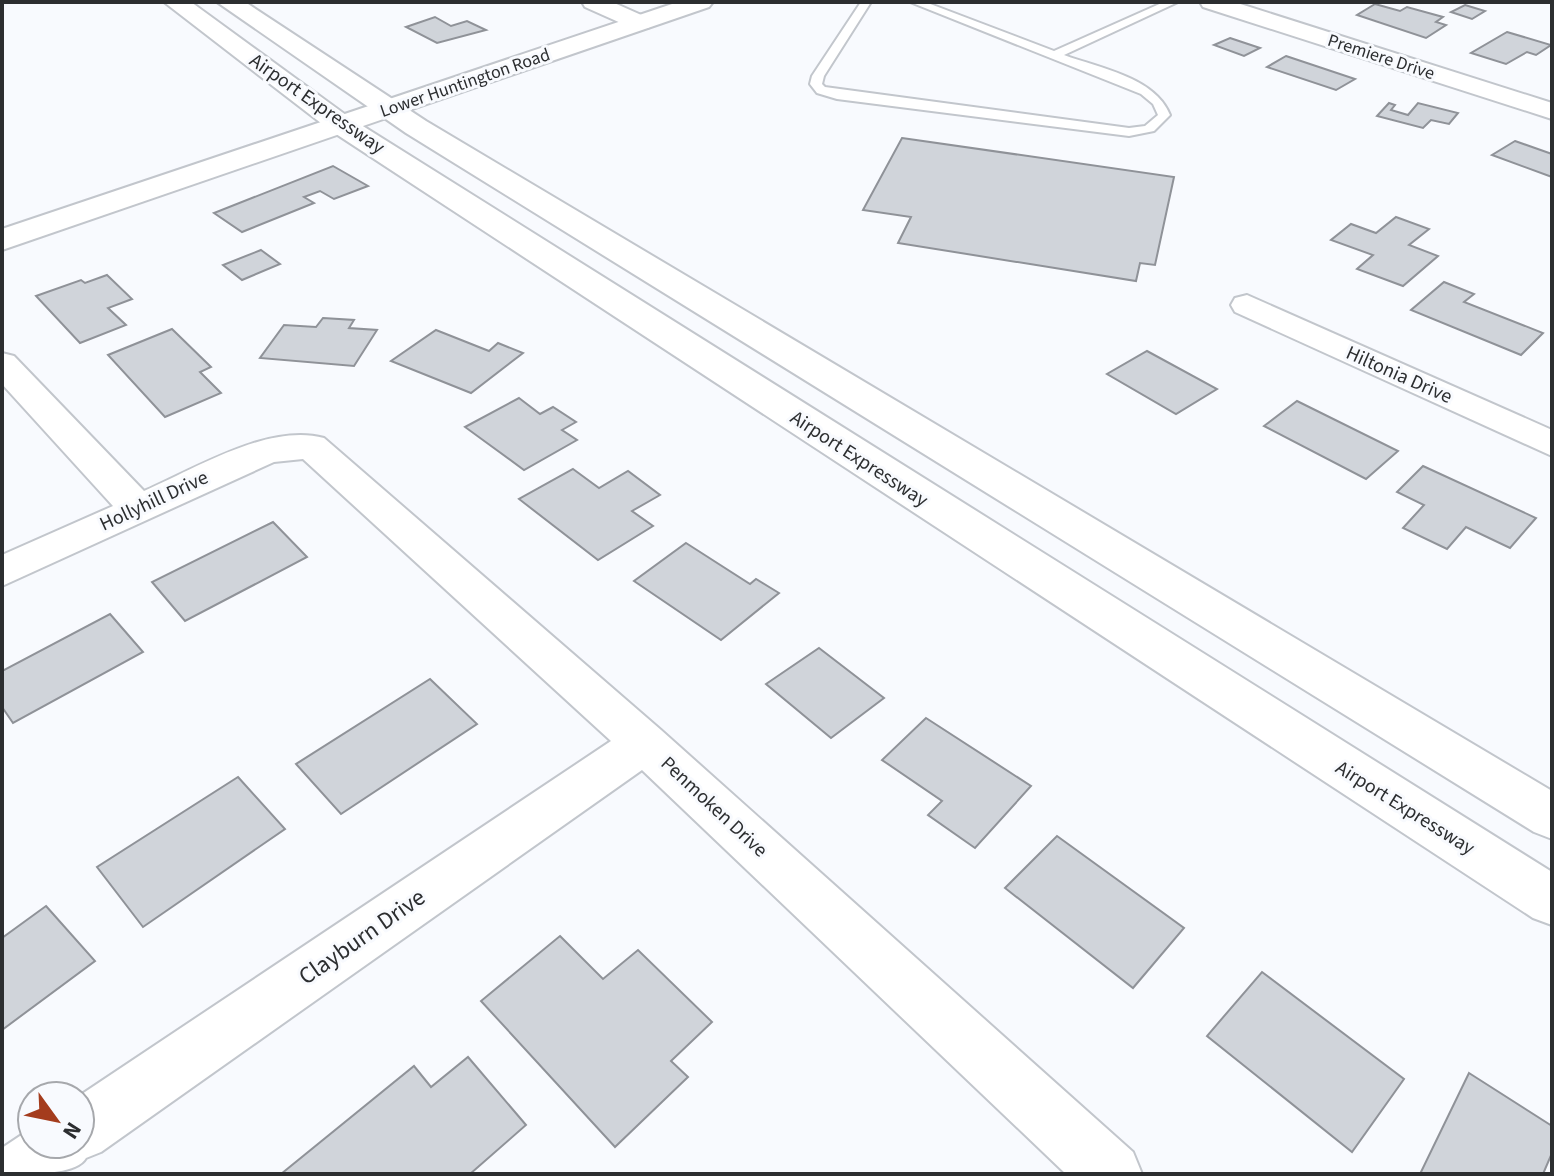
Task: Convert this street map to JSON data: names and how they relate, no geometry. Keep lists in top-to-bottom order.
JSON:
{
  "streets": {
    "main road": ["Lower Huntington Road", "Airport Expressway"],
    "street": [
      "Premiere Drive",
      "Hiltonia Drive",
      "Hollyhill Drive",
      "Penmoken Drive",
      "Clayburn Drive"
    ]
  },
  "crossings": [
    ["Lower Huntington Road", "Airport Expressway"],
    ["Hollyhill Drive", "Penmoken Drive"],
    ["Penmoken Drive", "Clayburn Drive"]
  ],
  "north": "bottom right"
}
